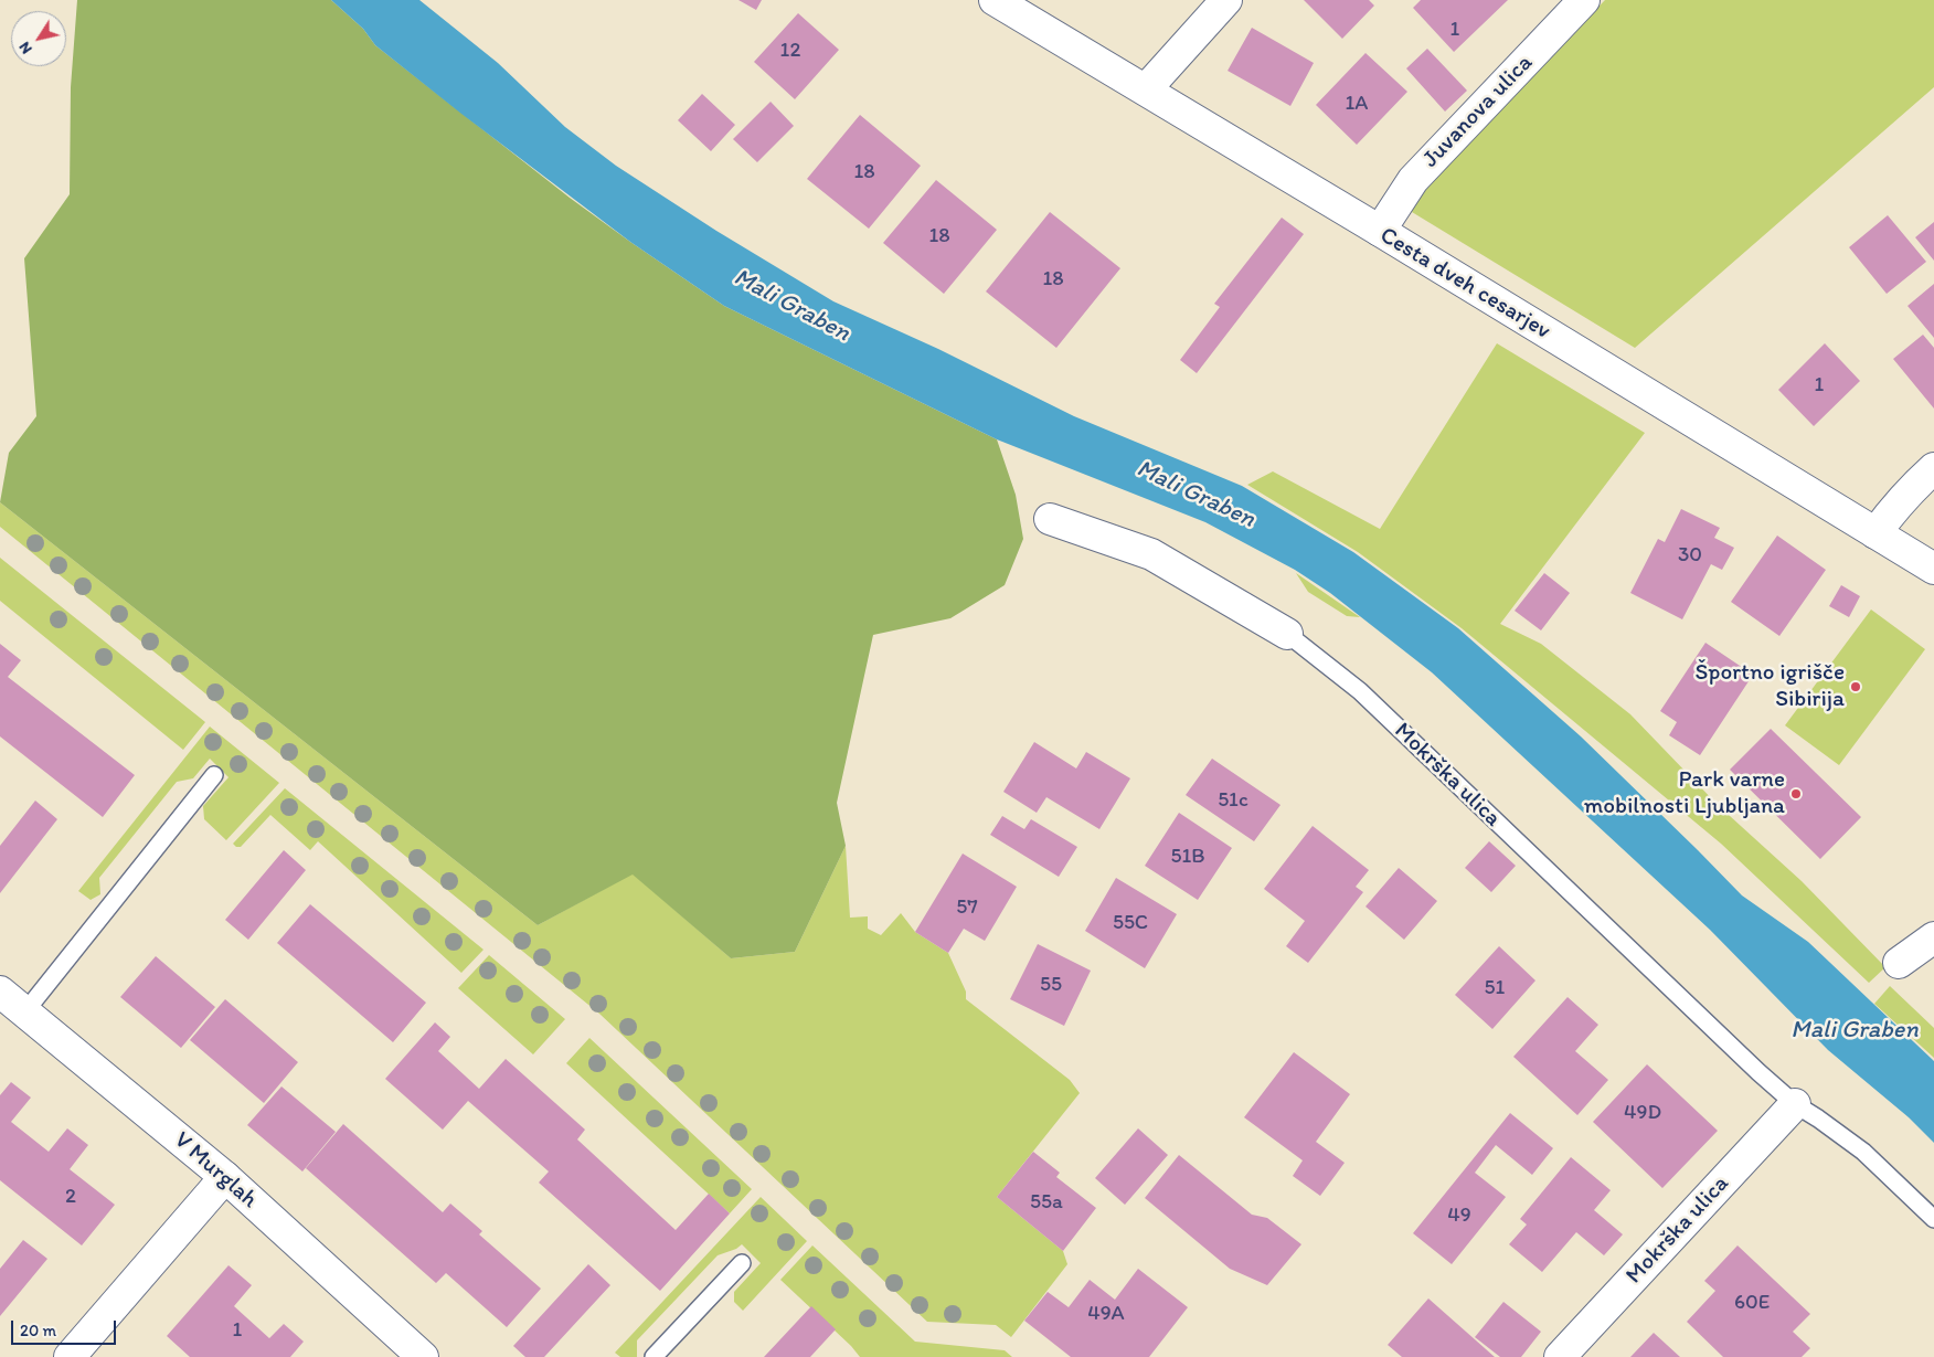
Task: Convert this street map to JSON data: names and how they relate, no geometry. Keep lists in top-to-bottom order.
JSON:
{
  "streets": {
    "street": [
      "Juvanova ulica",
      "Cesta dveh cesarjev",
      "Mokrška ulica",
      "V Murglah"
    ]
  },
  "crossings": [
    ["Juvanova ulica", "Cesta dveh cesarjev"]
  ],
  "water": ["Mali Graben"],
  "places": ["Športno igrišče Sibirija", "Park varne mobilnosti Ljubljana"],
  "house_numbers": [
    "1",
    "12",
    "1A",
    "18",
    "18",
    "18",
    "1",
    "30",
    "51c",
    "51B",
    "57",
    "55C",
    "55",
    "51",
    "49D",
    "2",
    "55a",
    "49",
    "60E",
    "49A",
    "1"
  ],
  "scale_bar": "20 m",
  "north": "bottom left"
}
